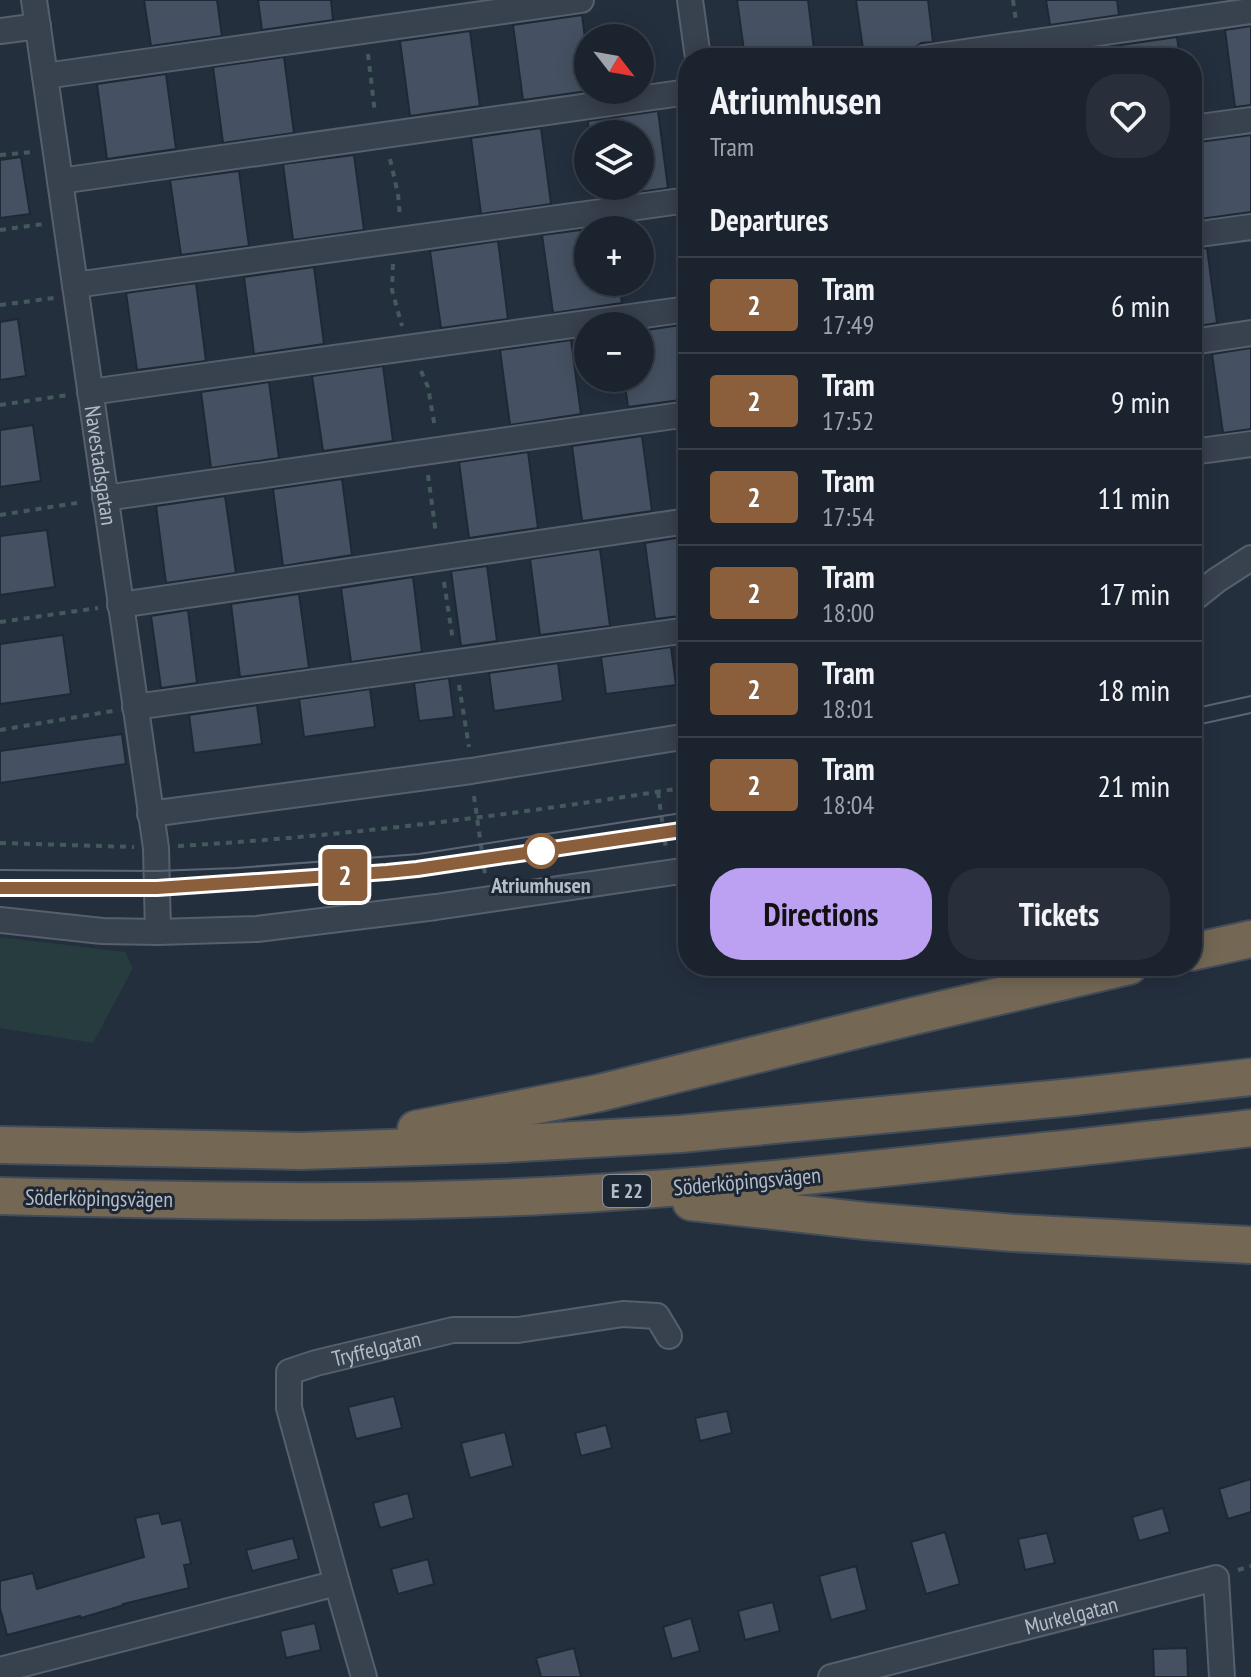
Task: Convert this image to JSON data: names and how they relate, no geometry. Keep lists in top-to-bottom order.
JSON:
{
  "streets": {
    "highway": ["Söderköpingsvägen", "E 22"],
    "street": ["Navestadsgatan", "Tryffelgatan", "Murkelgatan"]
  },
  "places": ["Atriumhusen"],
  "lines": ["tram line 2"],
  "north": "bottom right",
  "page": {
    "on_map": "2",
    "map_buttons": ["+", "−"],
    "heading": [
      ["Atriumhusen", "Tram"],
      "Departures"
    ],
    "list": [
      {
        "mark": "2",
        "name": "Tram",
        "note": "17:49",
        "value": "6 min"
      },
      {
        "mark": "2",
        "name": "Tram",
        "note": "17:52",
        "value": "9 min"
      },
      {
        "mark": "2",
        "name": "Tram",
        "note": "17:54",
        "value": "11 min"
      },
      {
        "mark": "2",
        "name": "Tram",
        "note": "18:00",
        "value": "17 min"
      },
      {
        "mark": "2",
        "name": "Tram",
        "note": "18:01",
        "value": "18 min"
      },
      {
        "mark": "2",
        "name": "Tram",
        "note": "18:04",
        "value": "21 min"
      }
    ],
    "buttons": ["Directions", "Tickets"]
  }
}
